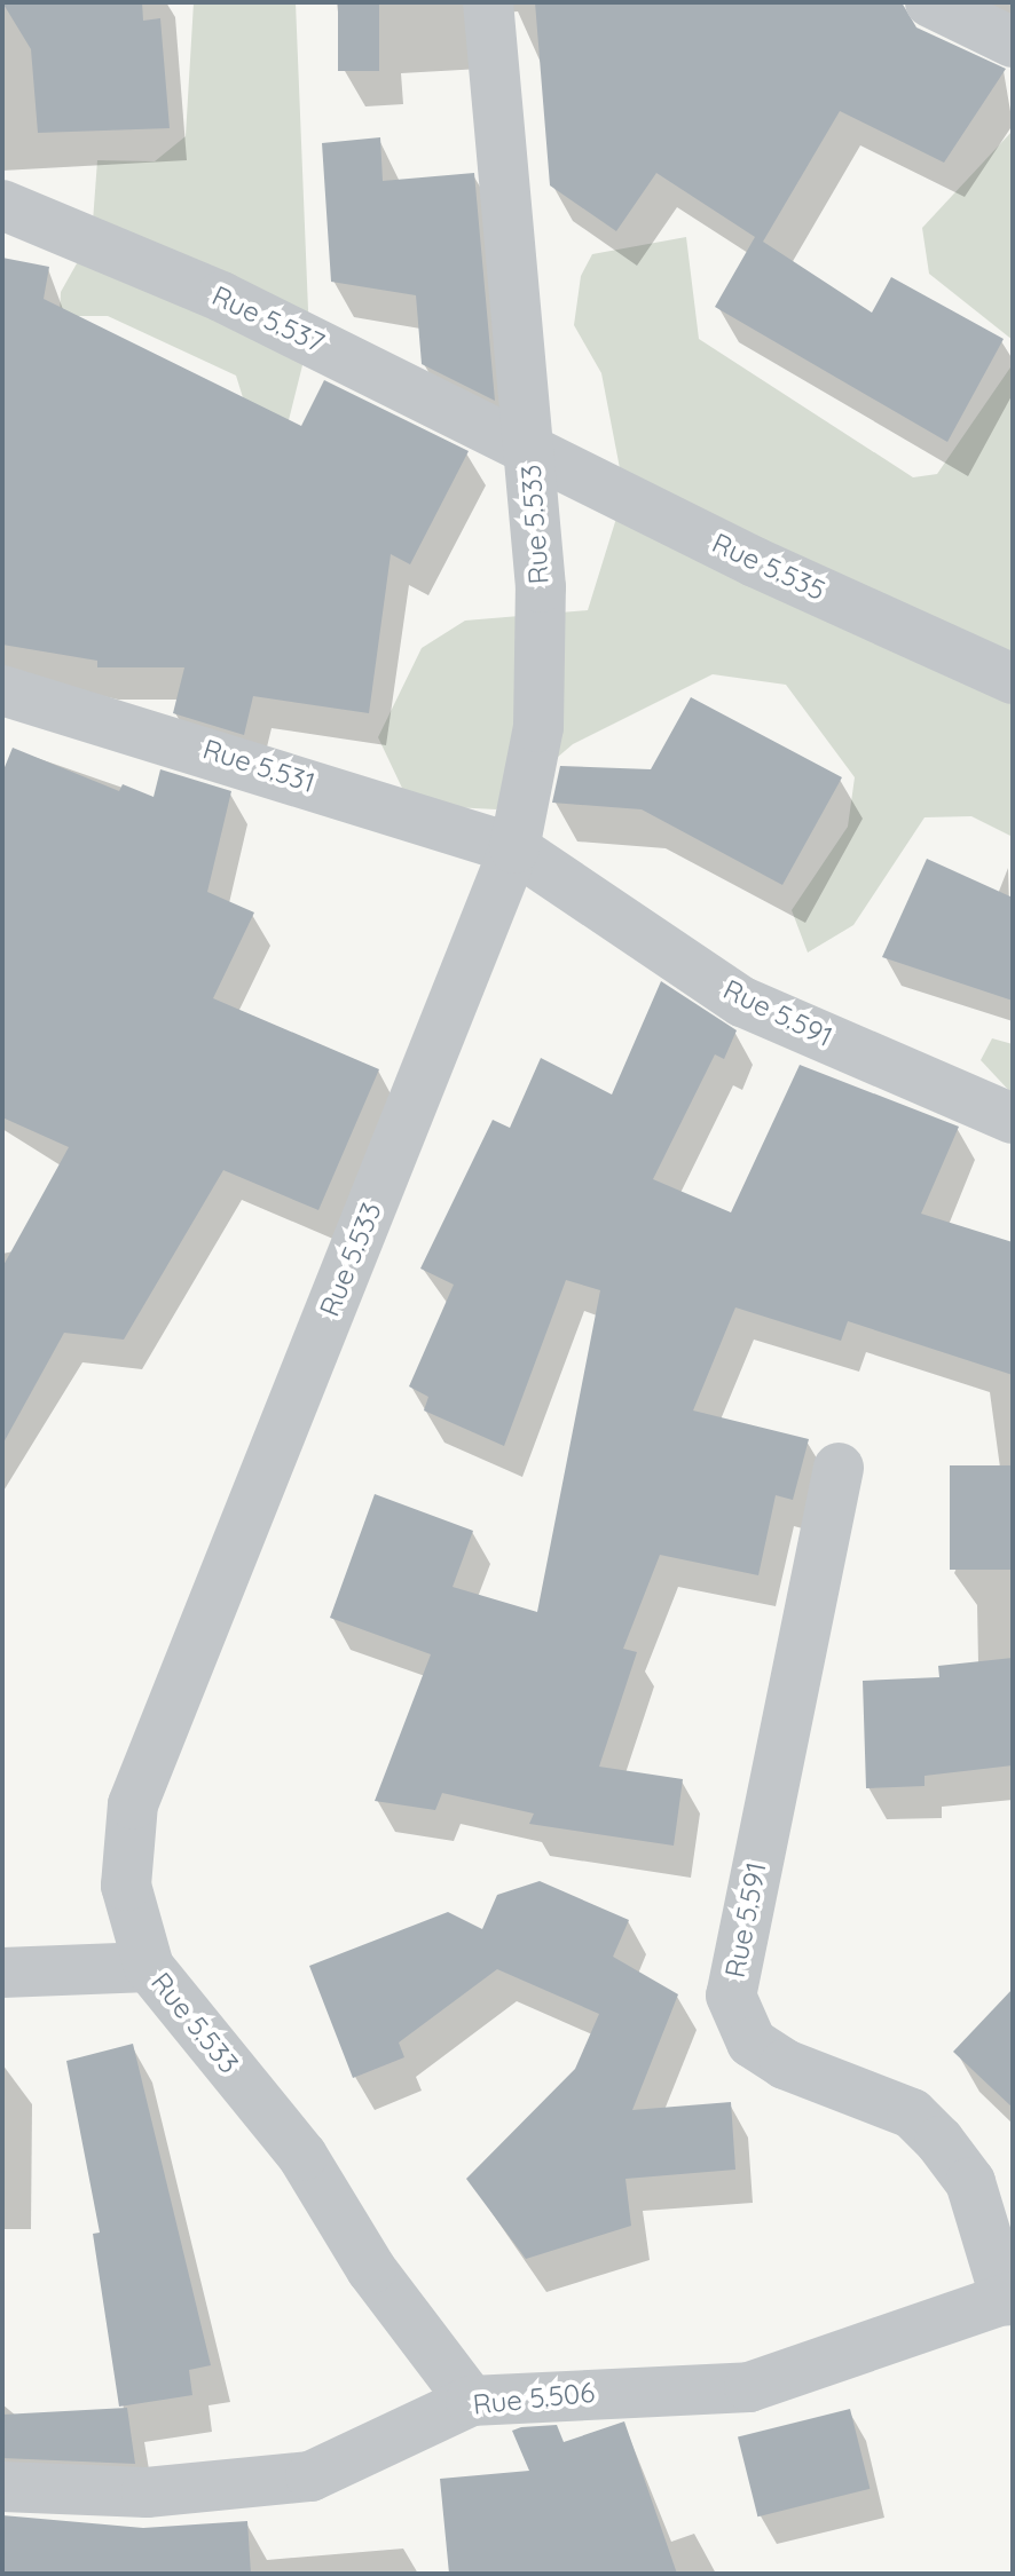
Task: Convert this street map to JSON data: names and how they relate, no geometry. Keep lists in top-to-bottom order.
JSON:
{
  "streets": {
    "street": [
      "Rue 5.537",
      "Rue 5.533",
      "Rue 5.535",
      "Rue 5.531",
      "Rue 5.591",
      "Rue 5.506"
    ]
  },
  "crossings": [
    ["Rue 5.537", "Rue 5.533"],
    ["Rue 5.537", "Rue 5.535"],
    ["Rue 5.533", "Rue 5.535"],
    ["Rue 5.533", "Rue 5.531"],
    ["Rue 5.533", "Rue 5.591"],
    ["Rue 5.533", "Rue 5.506"],
    ["Rue 5.531", "Rue 5.591"],
    ["Rue 5.591", "Rue 5.506"]
  ]
}
